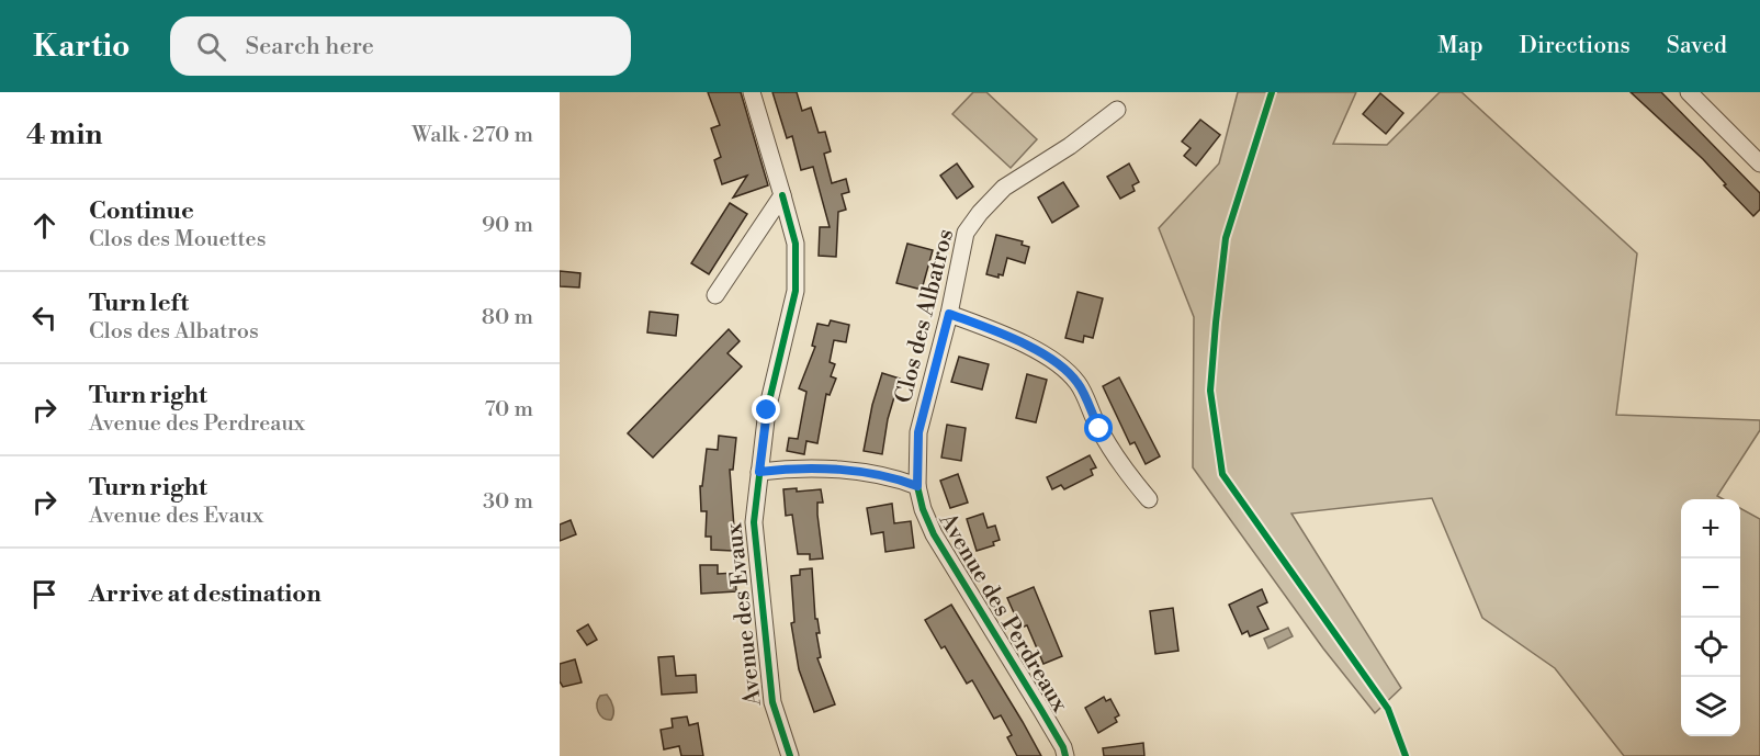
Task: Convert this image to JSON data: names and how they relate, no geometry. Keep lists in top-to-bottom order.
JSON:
{
  "streets": {
    "street": ["Clos des Albatros", "Avenue des Perdreaux", "Avenue des Evaux"]
  },
  "crossings": [
    ["Clos des Albatros", "Avenue des Perdreaux"]
  ],
  "page": {
    "header": "Kartio",
    "search": "Search here",
    "nav": ["Map", "Directions", "Saved"],
    "heading": ["4 min", "Walk · 270 m"],
    "list": [
      ["Continue", "Clos des Mouettes", "90 m"],
      ["Turn left", "Clos des Albatros", "80 m"],
      ["Turn right", "Avenue des Perdreaux", "70 m"],
      ["Turn right", "Avenue des Evaux", "30 m"],
      "Arrive at destination"
    ],
    "map_buttons": ["+", "−"]
  }
}
